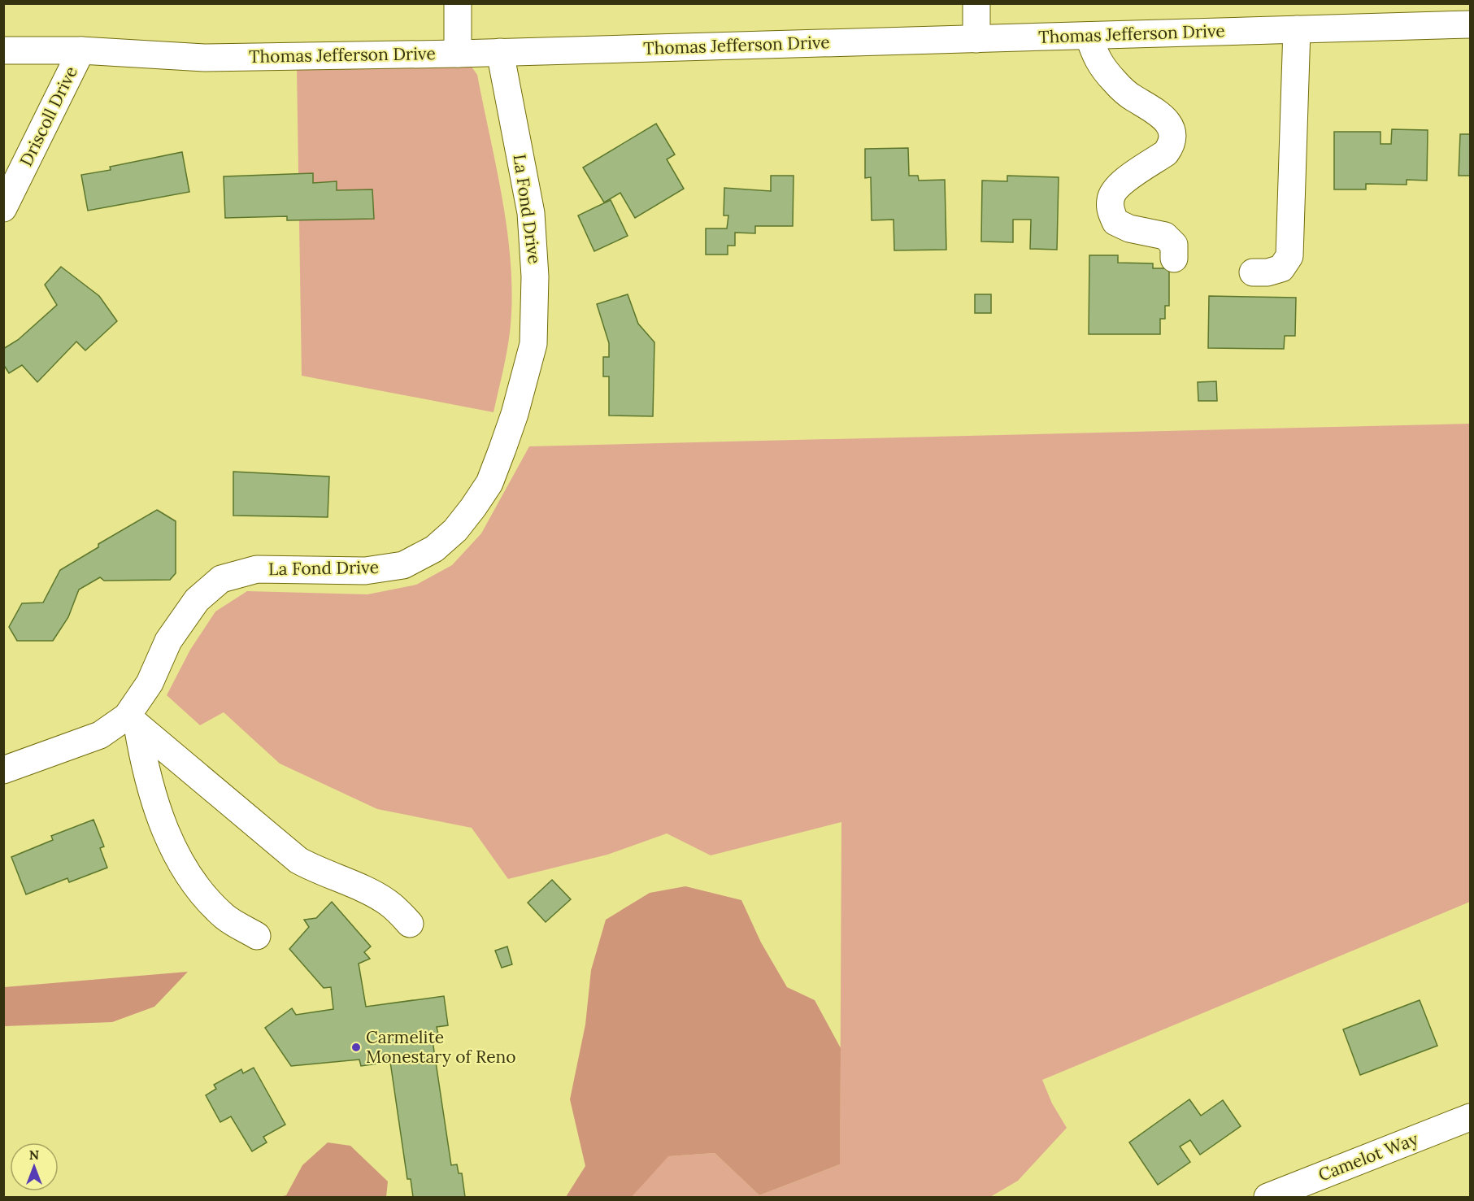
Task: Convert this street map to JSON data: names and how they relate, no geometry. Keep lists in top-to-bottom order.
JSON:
{
  "streets": {
    "street": [
      "Thomas Jefferson Drive",
      "Driscoll Drive",
      "La Fond Drive",
      "Camelot Way"
    ]
  },
  "crossings": [
    ["Thomas Jefferson Drive", "Driscoll Drive"],
    ["Thomas Jefferson Drive", "La Fond Drive"]
  ],
  "places": ["Carmelite Monestary of Reno"],
  "north": "top"
}
